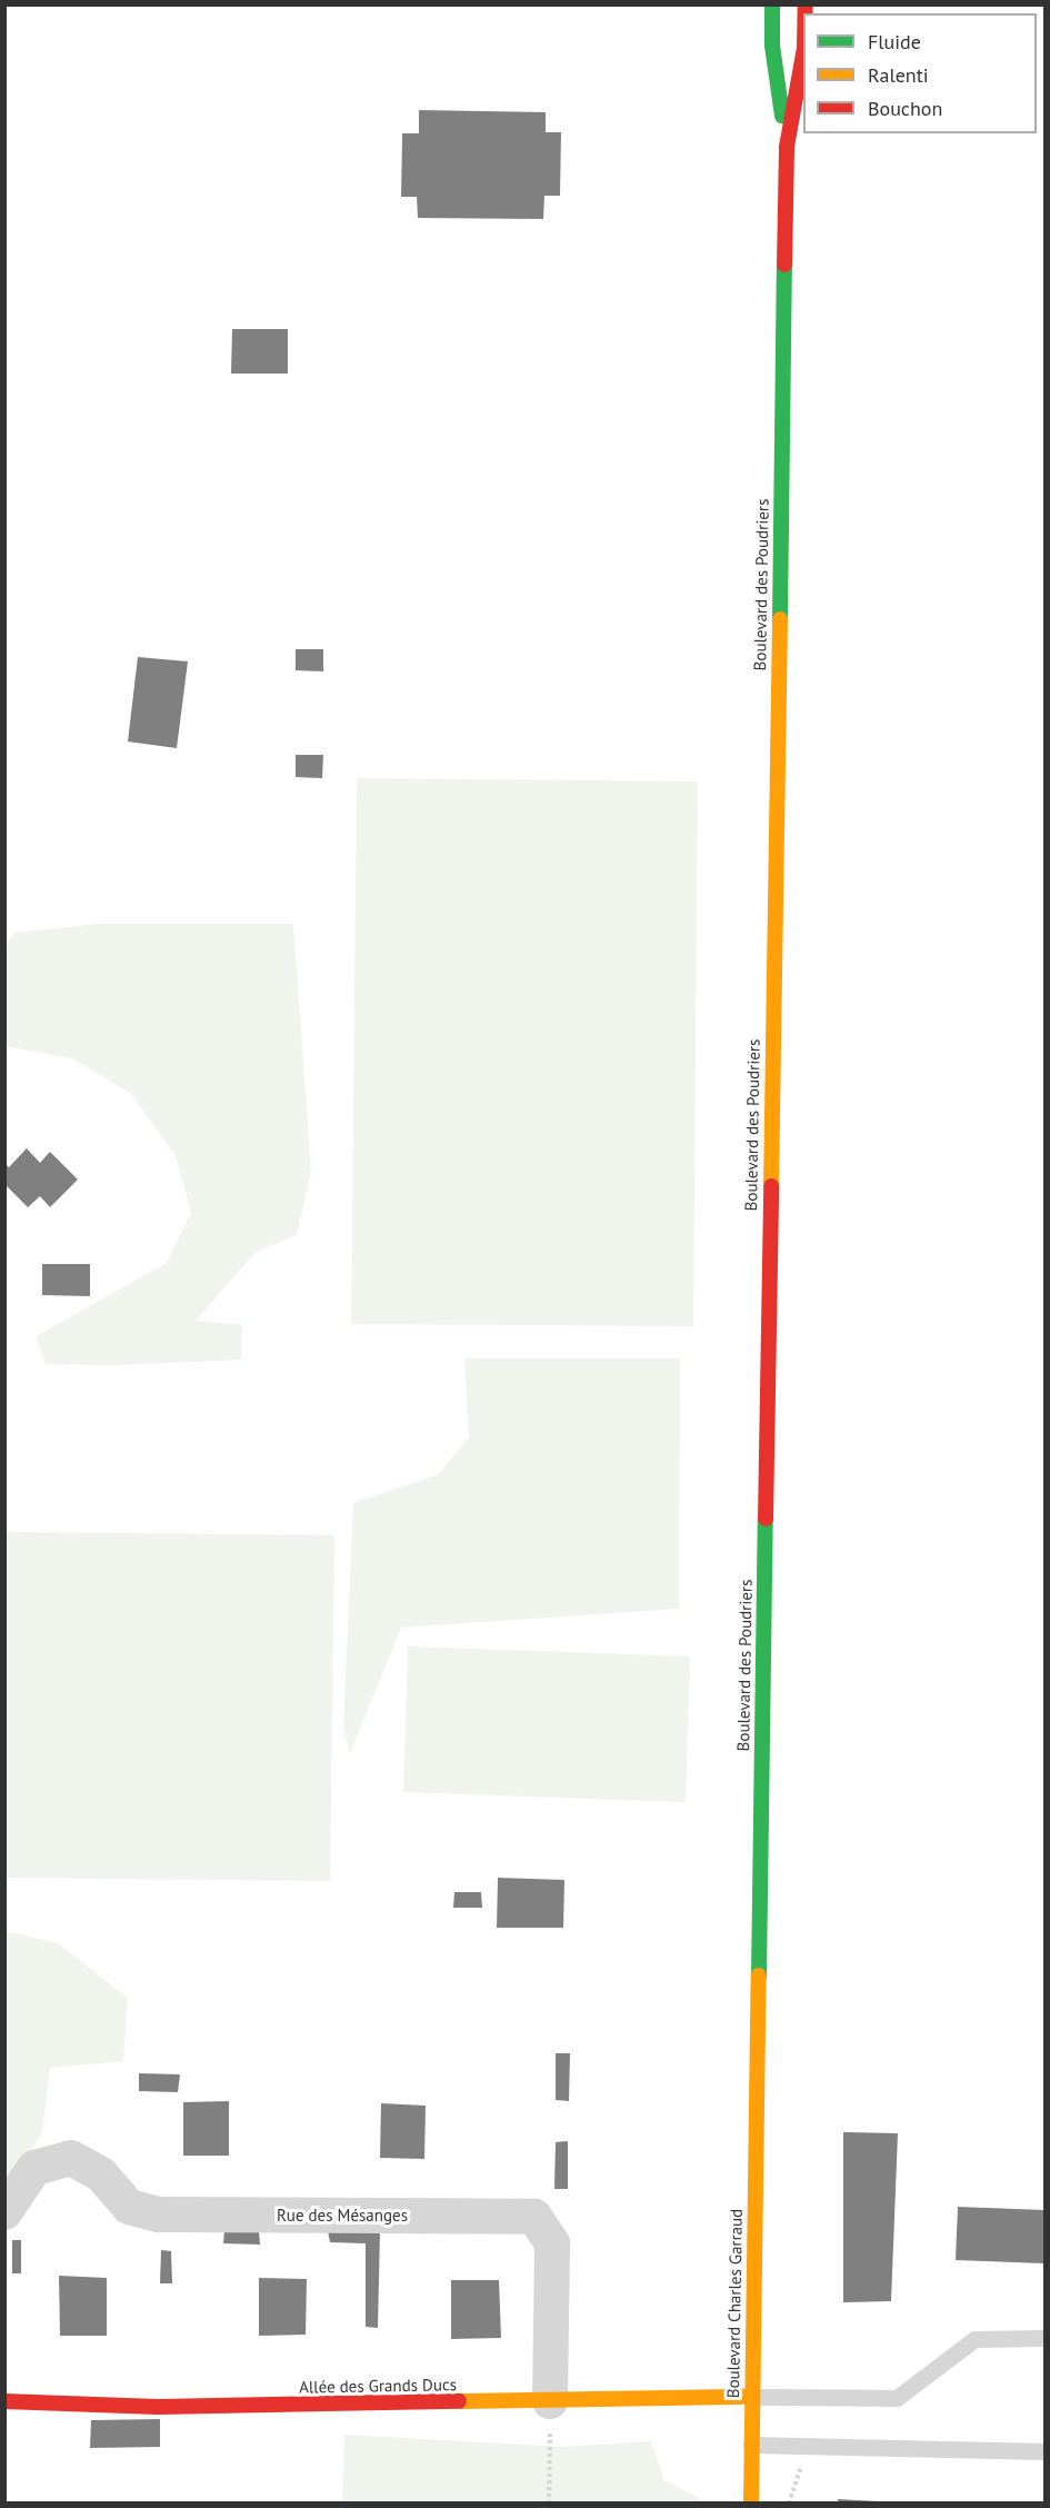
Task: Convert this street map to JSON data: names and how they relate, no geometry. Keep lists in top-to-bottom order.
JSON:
{
  "streets": {
    "main road": ["Boulevard des Poudriers", "Boulevard Charles Garraud", "Allée des Grands Ducs"],
    "street": ["Rue des Mésanges"]
  },
  "crossings": [
    ["Boulevard des Poudriers", "Boulevard Charles Garraud"],
    ["Rue des Mésanges", "Allée des Grands Ducs"],
    ["Boulevard Charles Garraud", "Allée des Grands Ducs"]
  ],
  "legend": ["Fluide", "Ralenti", "Bouchon"]
}
